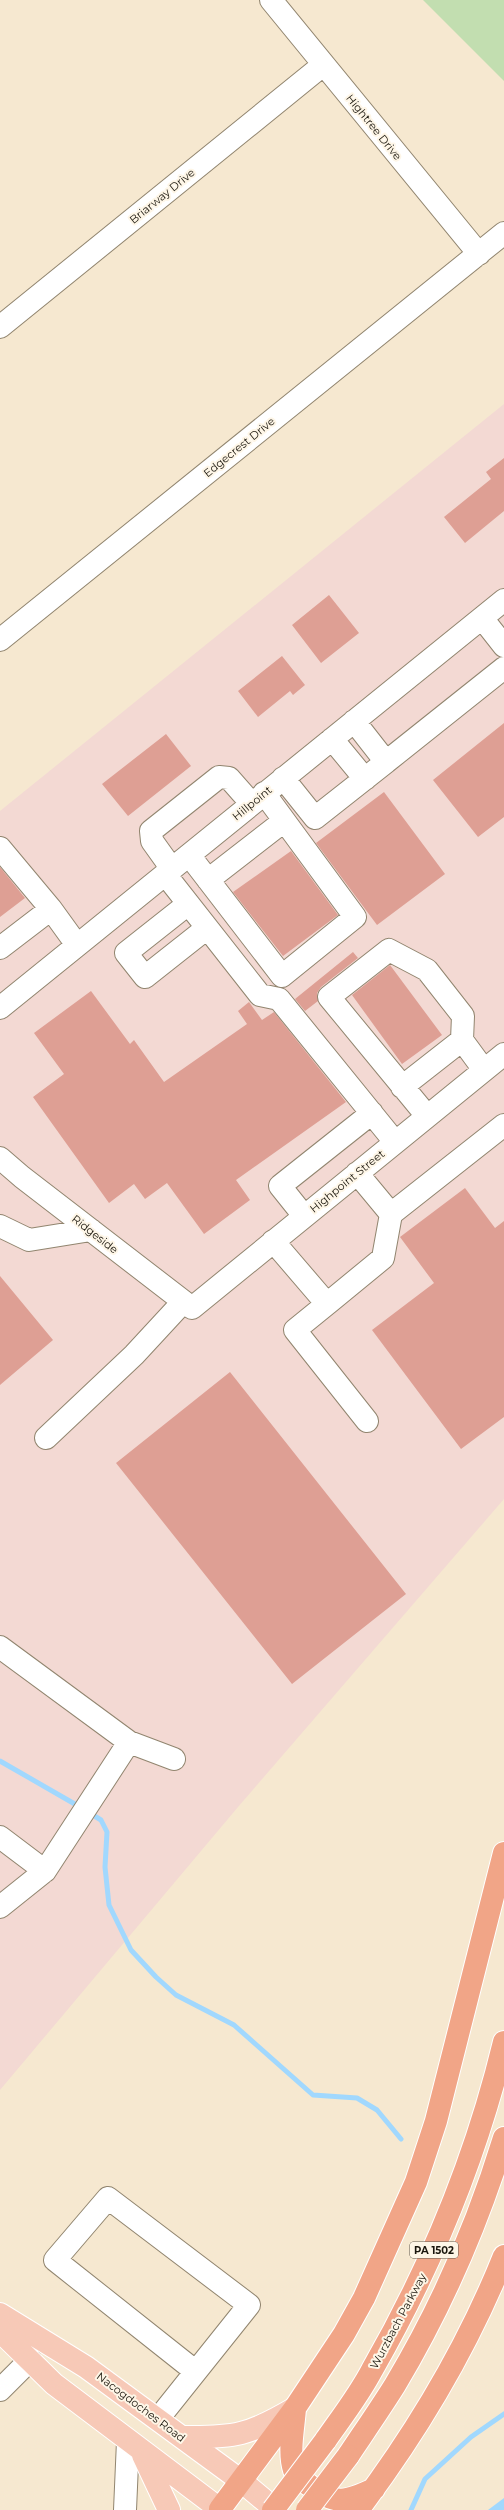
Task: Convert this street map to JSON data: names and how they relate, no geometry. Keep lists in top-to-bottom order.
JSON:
{
  "streets": {
    "highway": ["PA 1502", "Wurzbach Parkway"],
    "main road": ["Nacogdoches Road"],
    "street": [
      "Hightree Drive",
      "Briarway Drive",
      "Edgecrest Drive",
      "Hillpoint",
      "Highpoint Street",
      "Ridgeside"
    ]
  },
  "crossings": [
    ["Hightree Drive", "Briarway Drive"],
    ["Hightree Drive", "Edgecrest Drive"],
    ["Highpoint Street", "Ridgeside"],
    ["Wurzbach Parkway", "Nacogdoches Road"]
  ]
}
